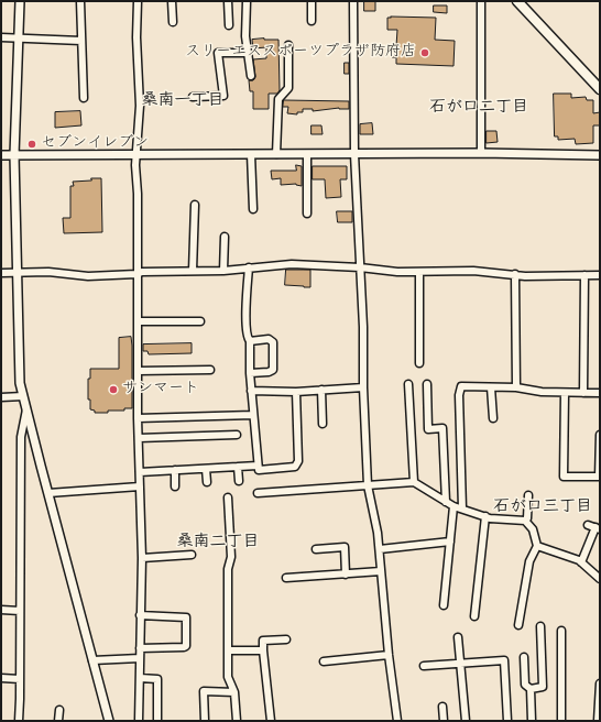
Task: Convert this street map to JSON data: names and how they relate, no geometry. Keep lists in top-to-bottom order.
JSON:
{
  "districts": [
    "桑南一丁目",
    "石が口二丁目",
    "石が口三丁目",
    "桑南二丁目"
  ],
  "places": ["スリーエススポーツプラザ防府店", "セブンイレブン", "サンマート"]
}
